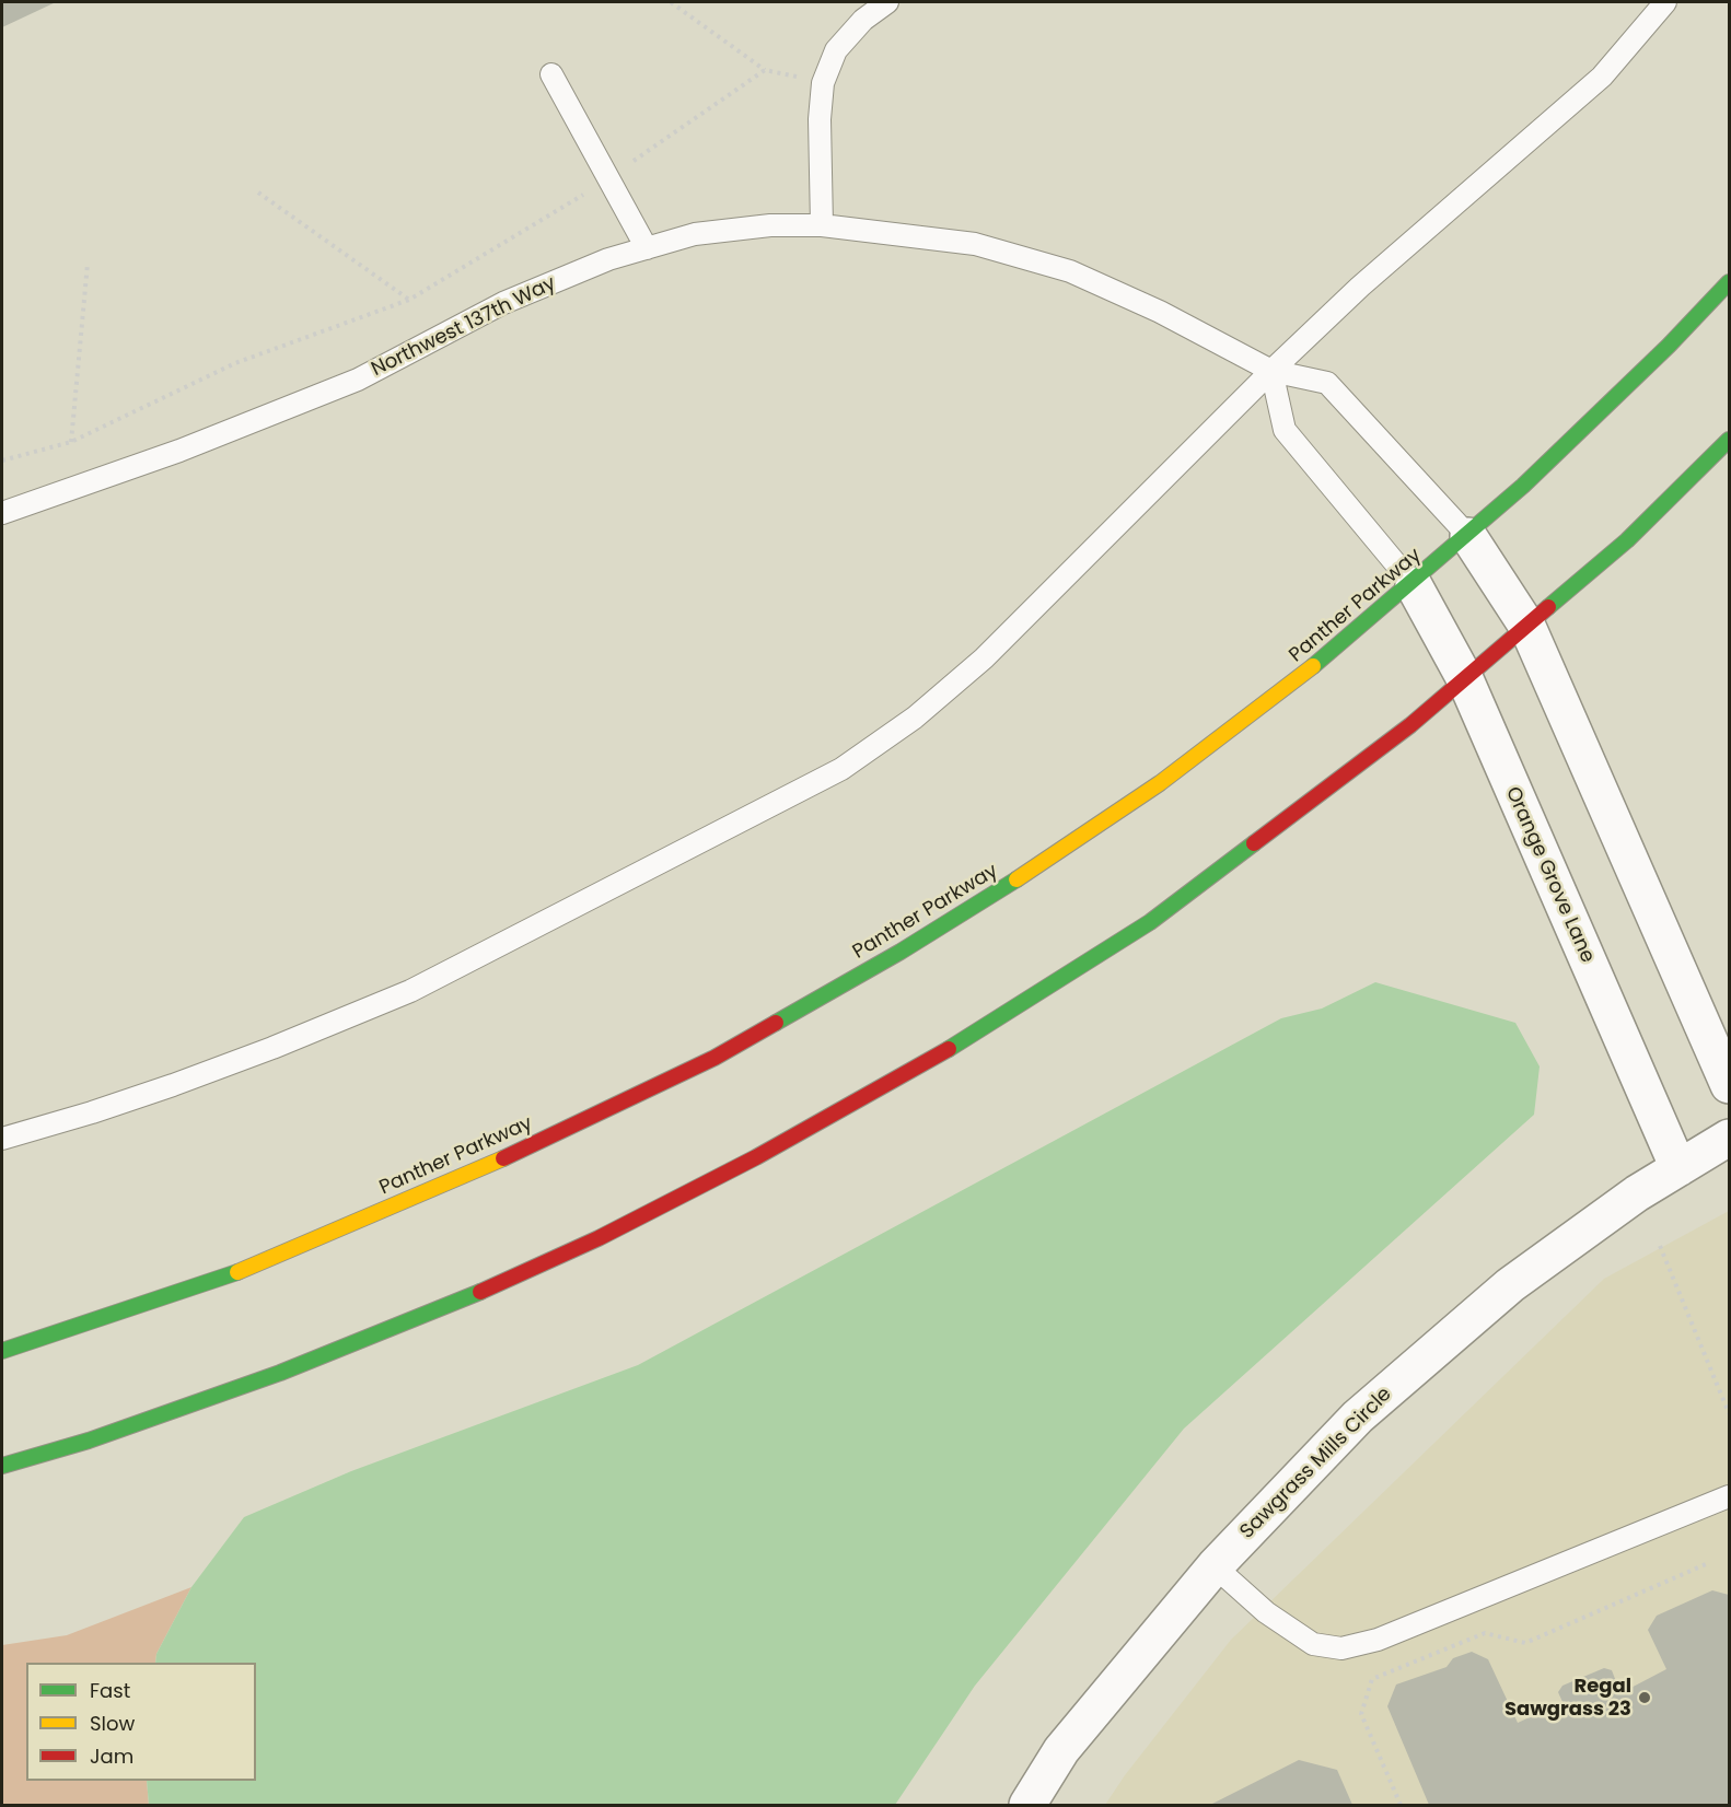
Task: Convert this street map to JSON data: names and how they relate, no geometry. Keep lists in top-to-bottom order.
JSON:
{
  "streets": {
    "main road": ["Panther Parkway"],
    "street": ["Orange Grove Lane", "Sawgrass Mills Circle"],
    "lane": ["Northwest 137th Way"]
  },
  "crossings": [
    ["Northwest 137th Way", "Panther Parkway"],
    ["Panther Parkway", "Orange Grove Lane"],
    ["Orange Grove Lane", "Sawgrass Mills Circle"]
  ],
  "places": ["Regal Sawgrass 23"],
  "legend": ["Fast", "Slow", "Jam"]
}
